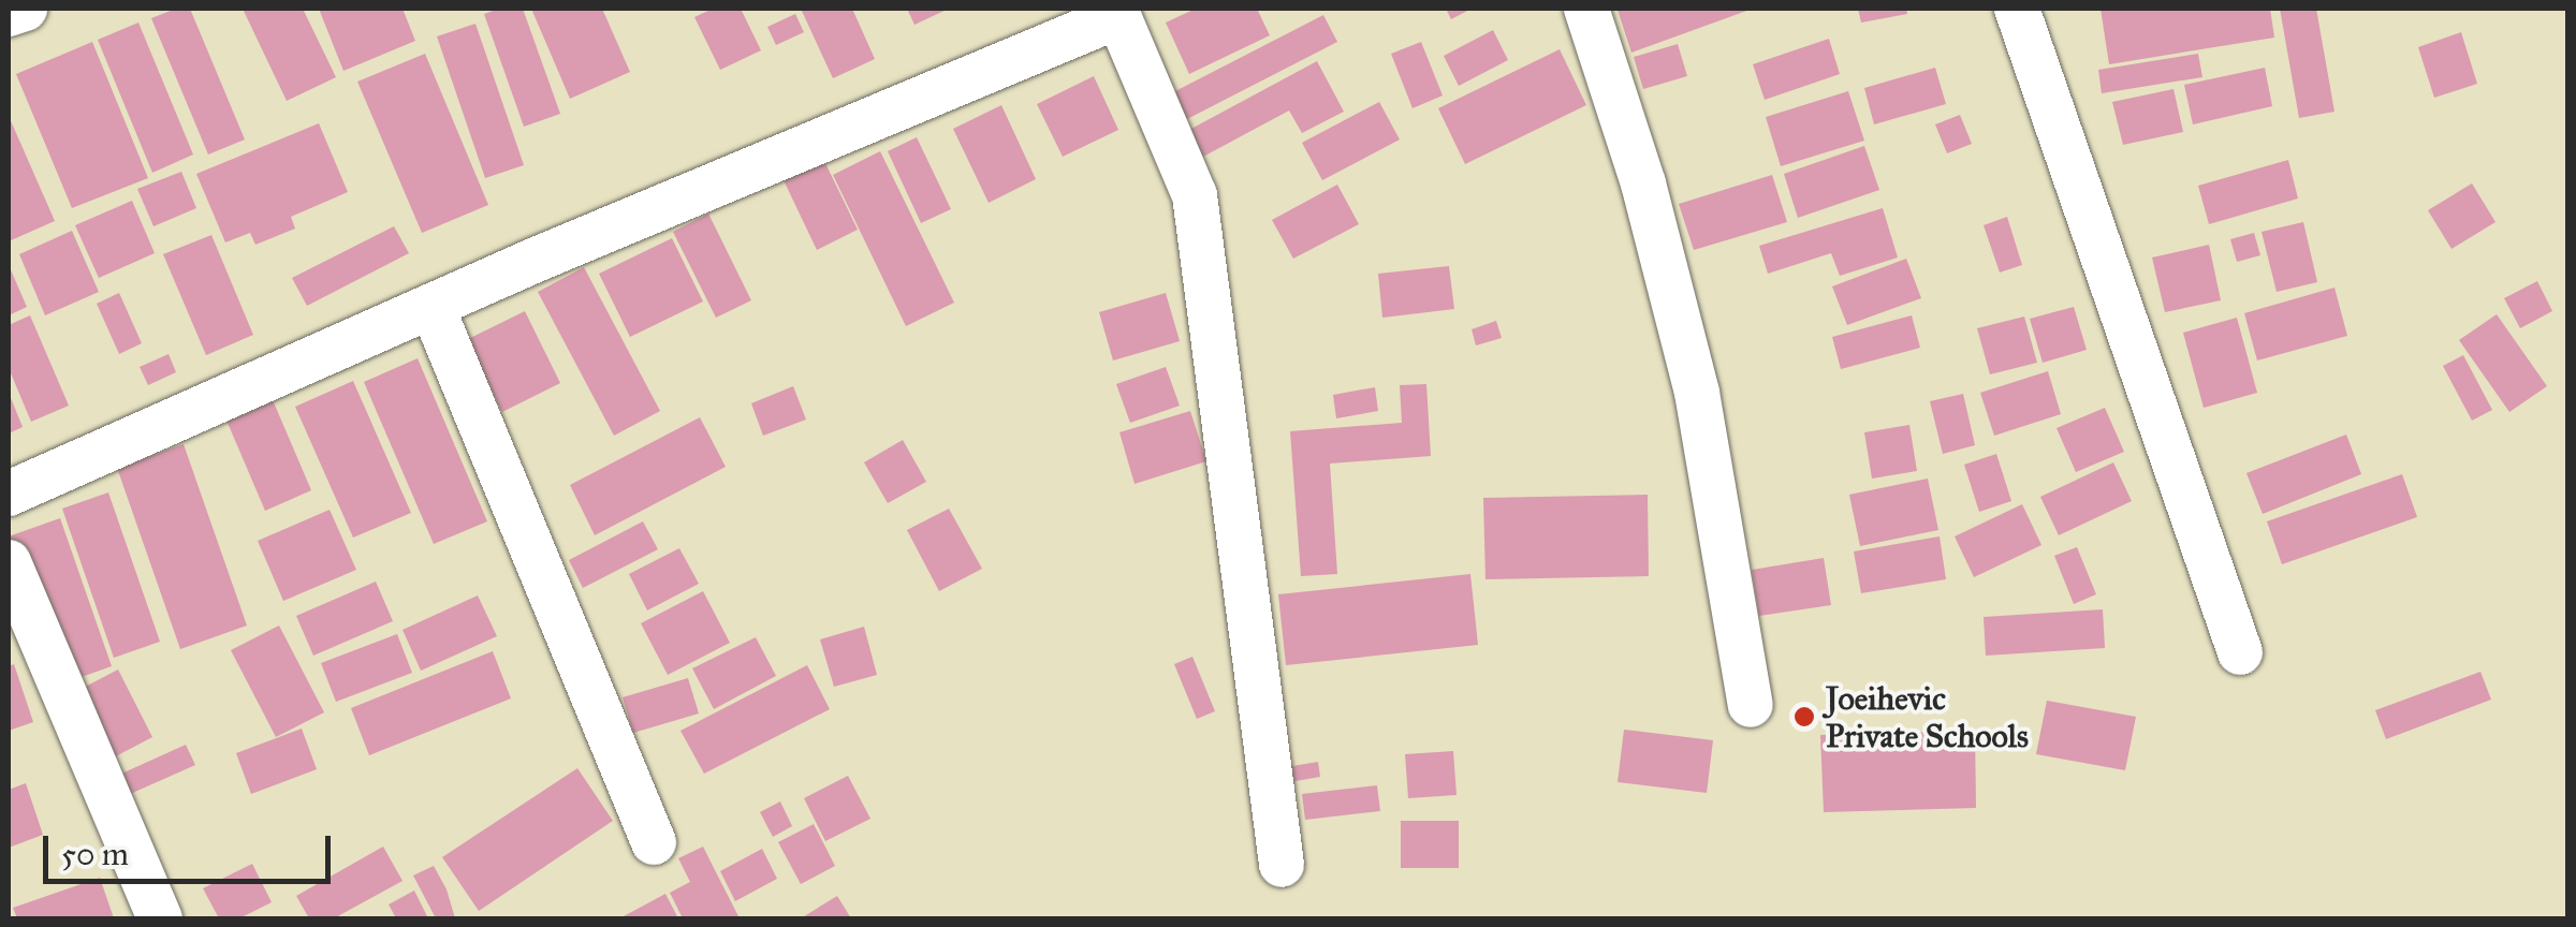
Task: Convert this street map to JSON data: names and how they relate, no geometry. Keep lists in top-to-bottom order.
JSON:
{
  "places": ["Joeihevic Private Schools"],
  "scale_bar": "50 m"
}
